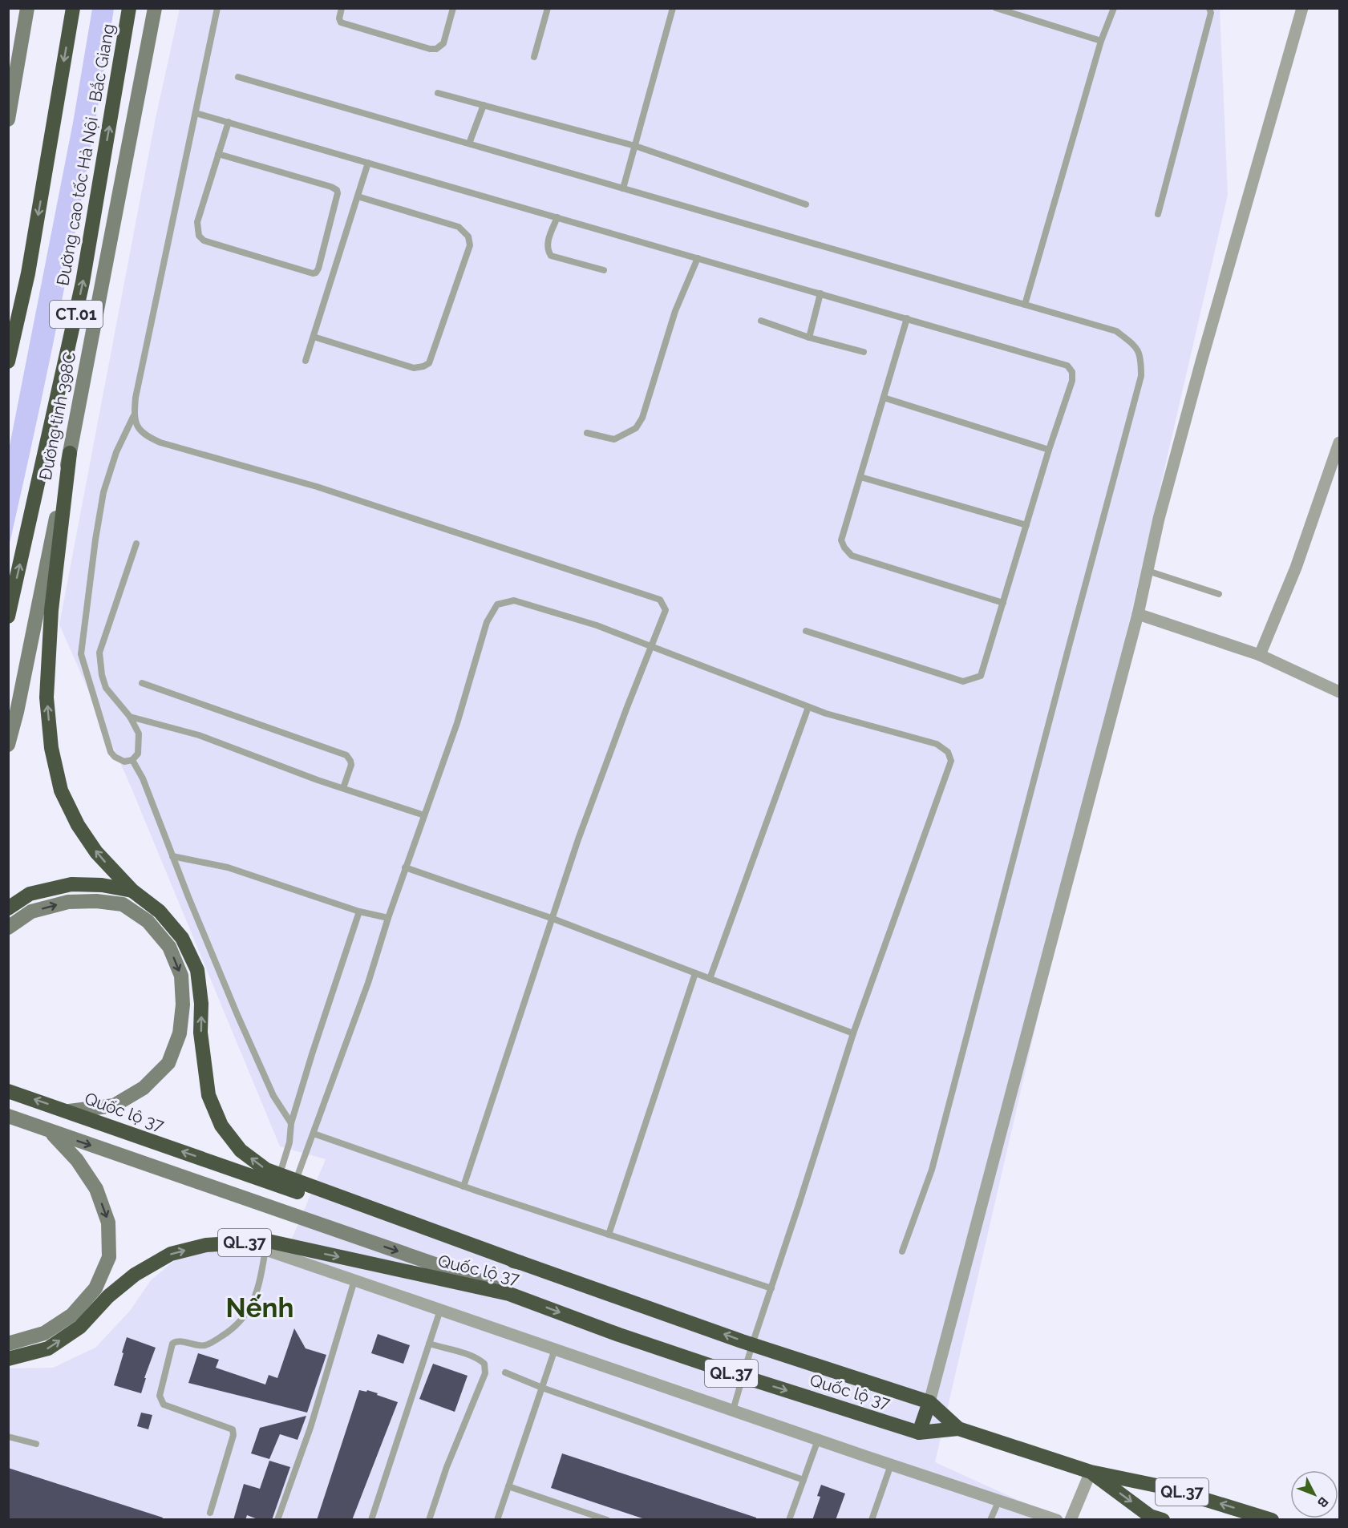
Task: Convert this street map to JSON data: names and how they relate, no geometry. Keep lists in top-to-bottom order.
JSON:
{
  "streets": {
    "highway": [
      "Đường cao tốc Hà Nội - Bắc Giang",
      "CT.01",
      "Quốc lộ 37",
      "QL.37"
    ],
    "main road": ["Đường tỉnh 398C"]
  },
  "districts": ["Nếnh"],
  "north": "bottom right"
}
